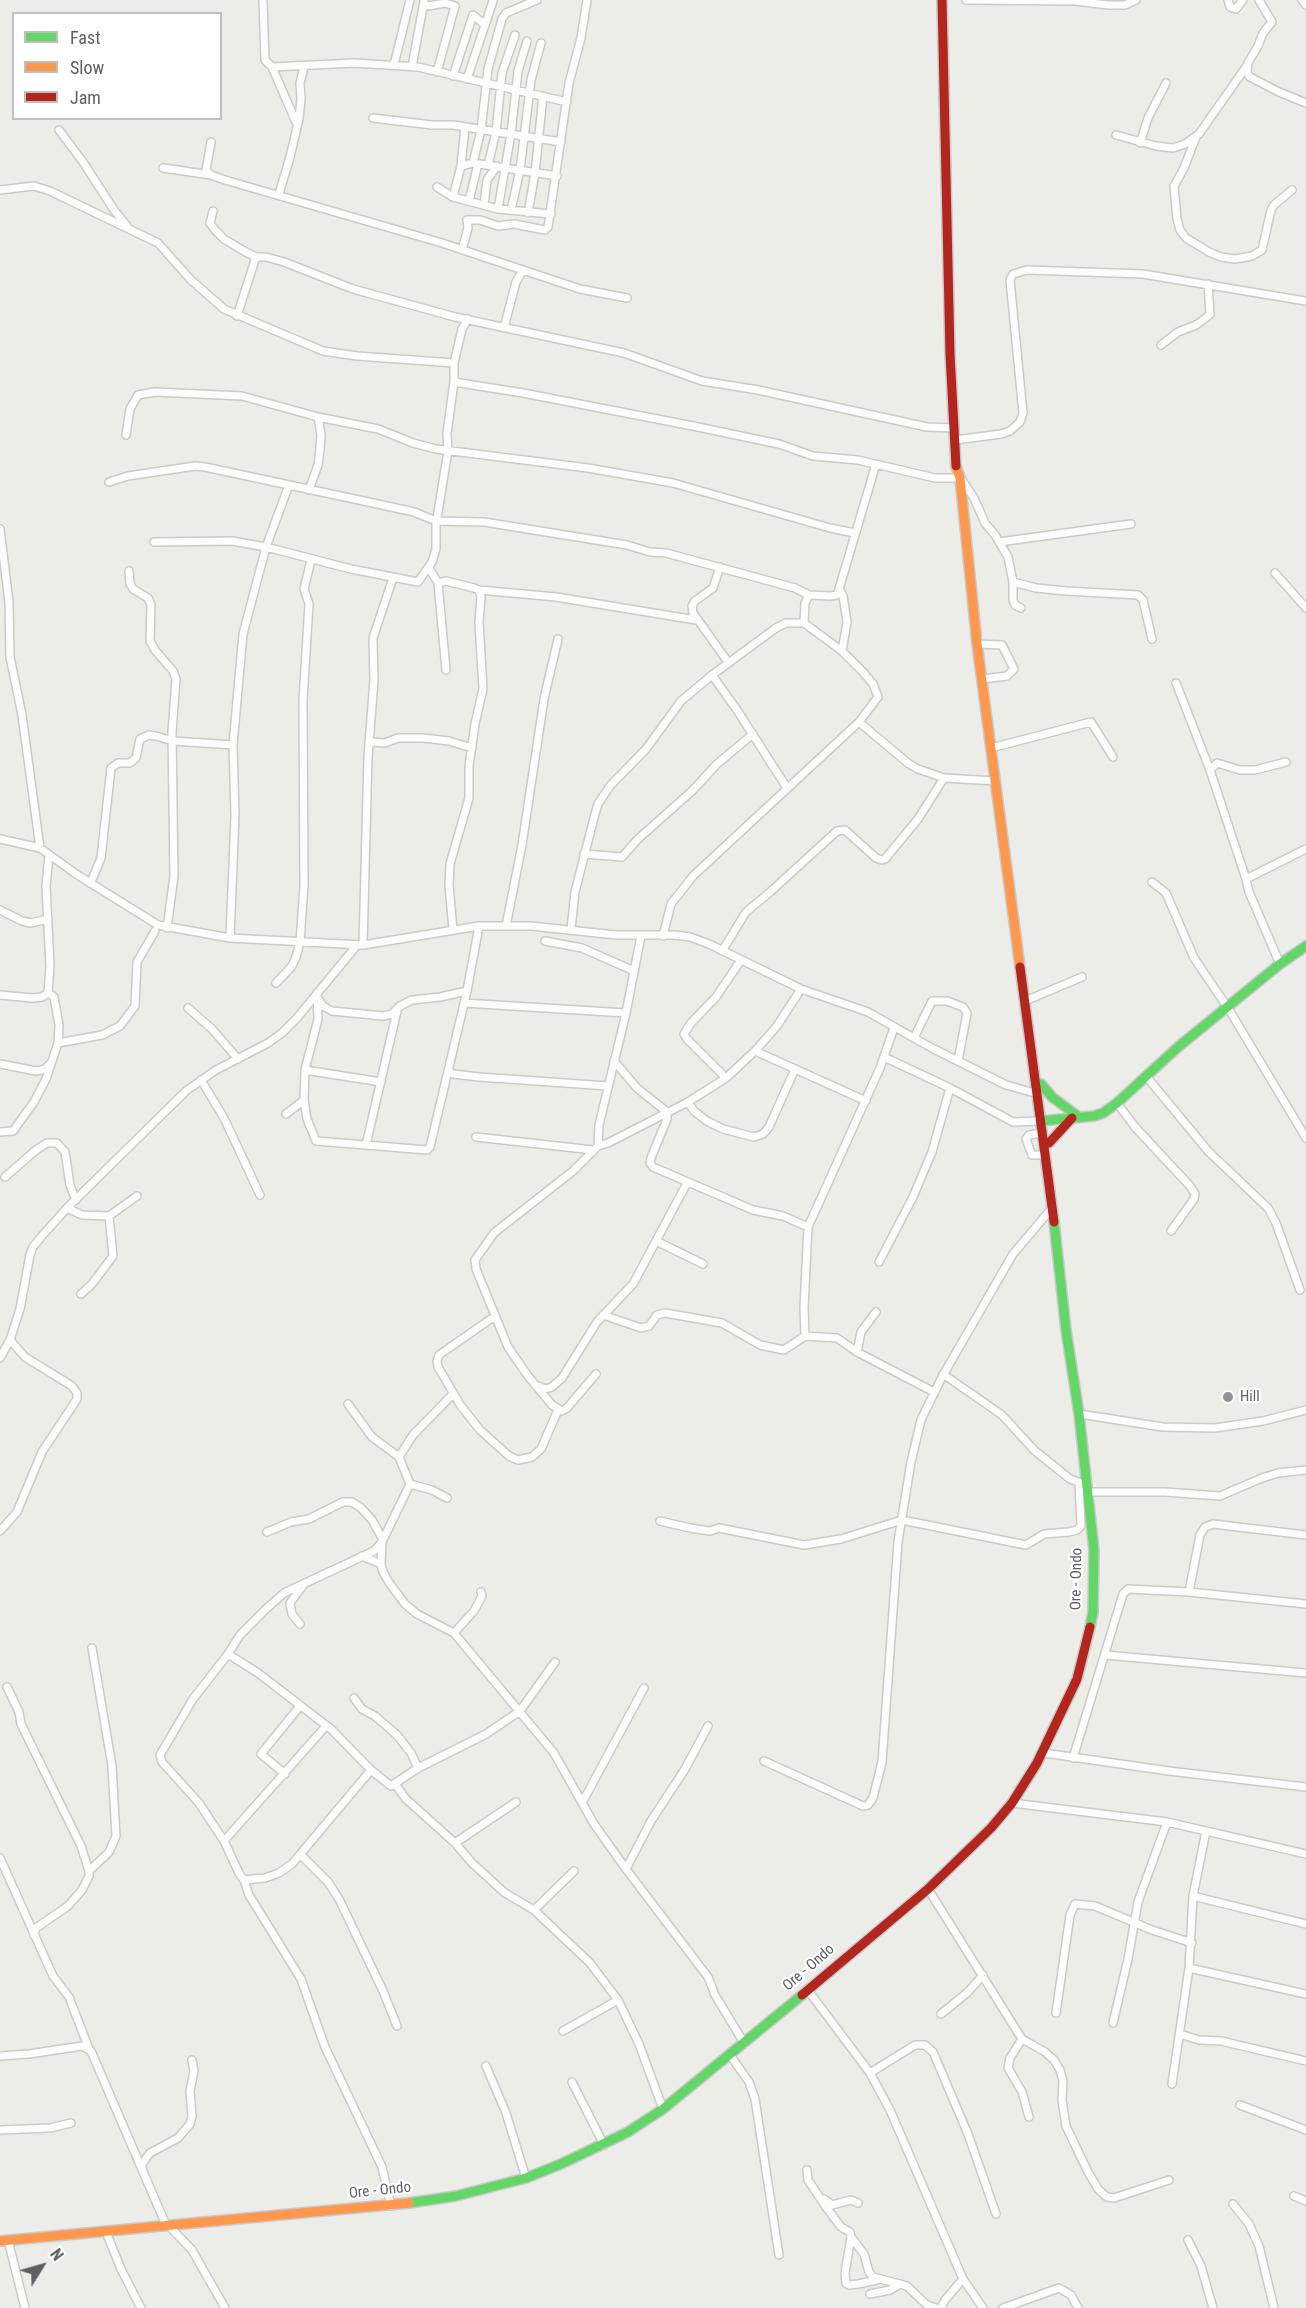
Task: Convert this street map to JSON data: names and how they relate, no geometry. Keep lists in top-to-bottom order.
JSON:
{
  "streets": {
    "main road": ["Ore - Ondo"]
  },
  "places": ["Hill"],
  "legend": ["Fast", "Slow", "Jam"],
  "north": "top right"
}
